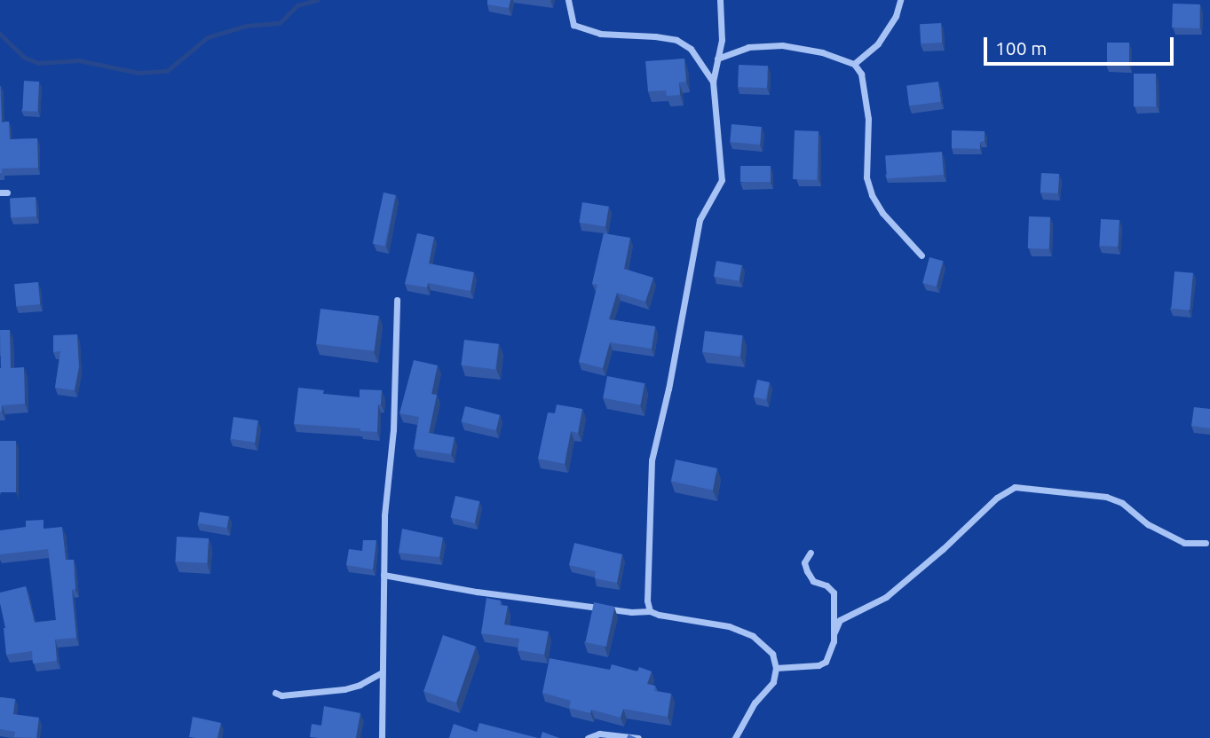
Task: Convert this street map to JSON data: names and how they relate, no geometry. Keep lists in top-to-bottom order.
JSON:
{
  "scale_bar": "100 m"
}
